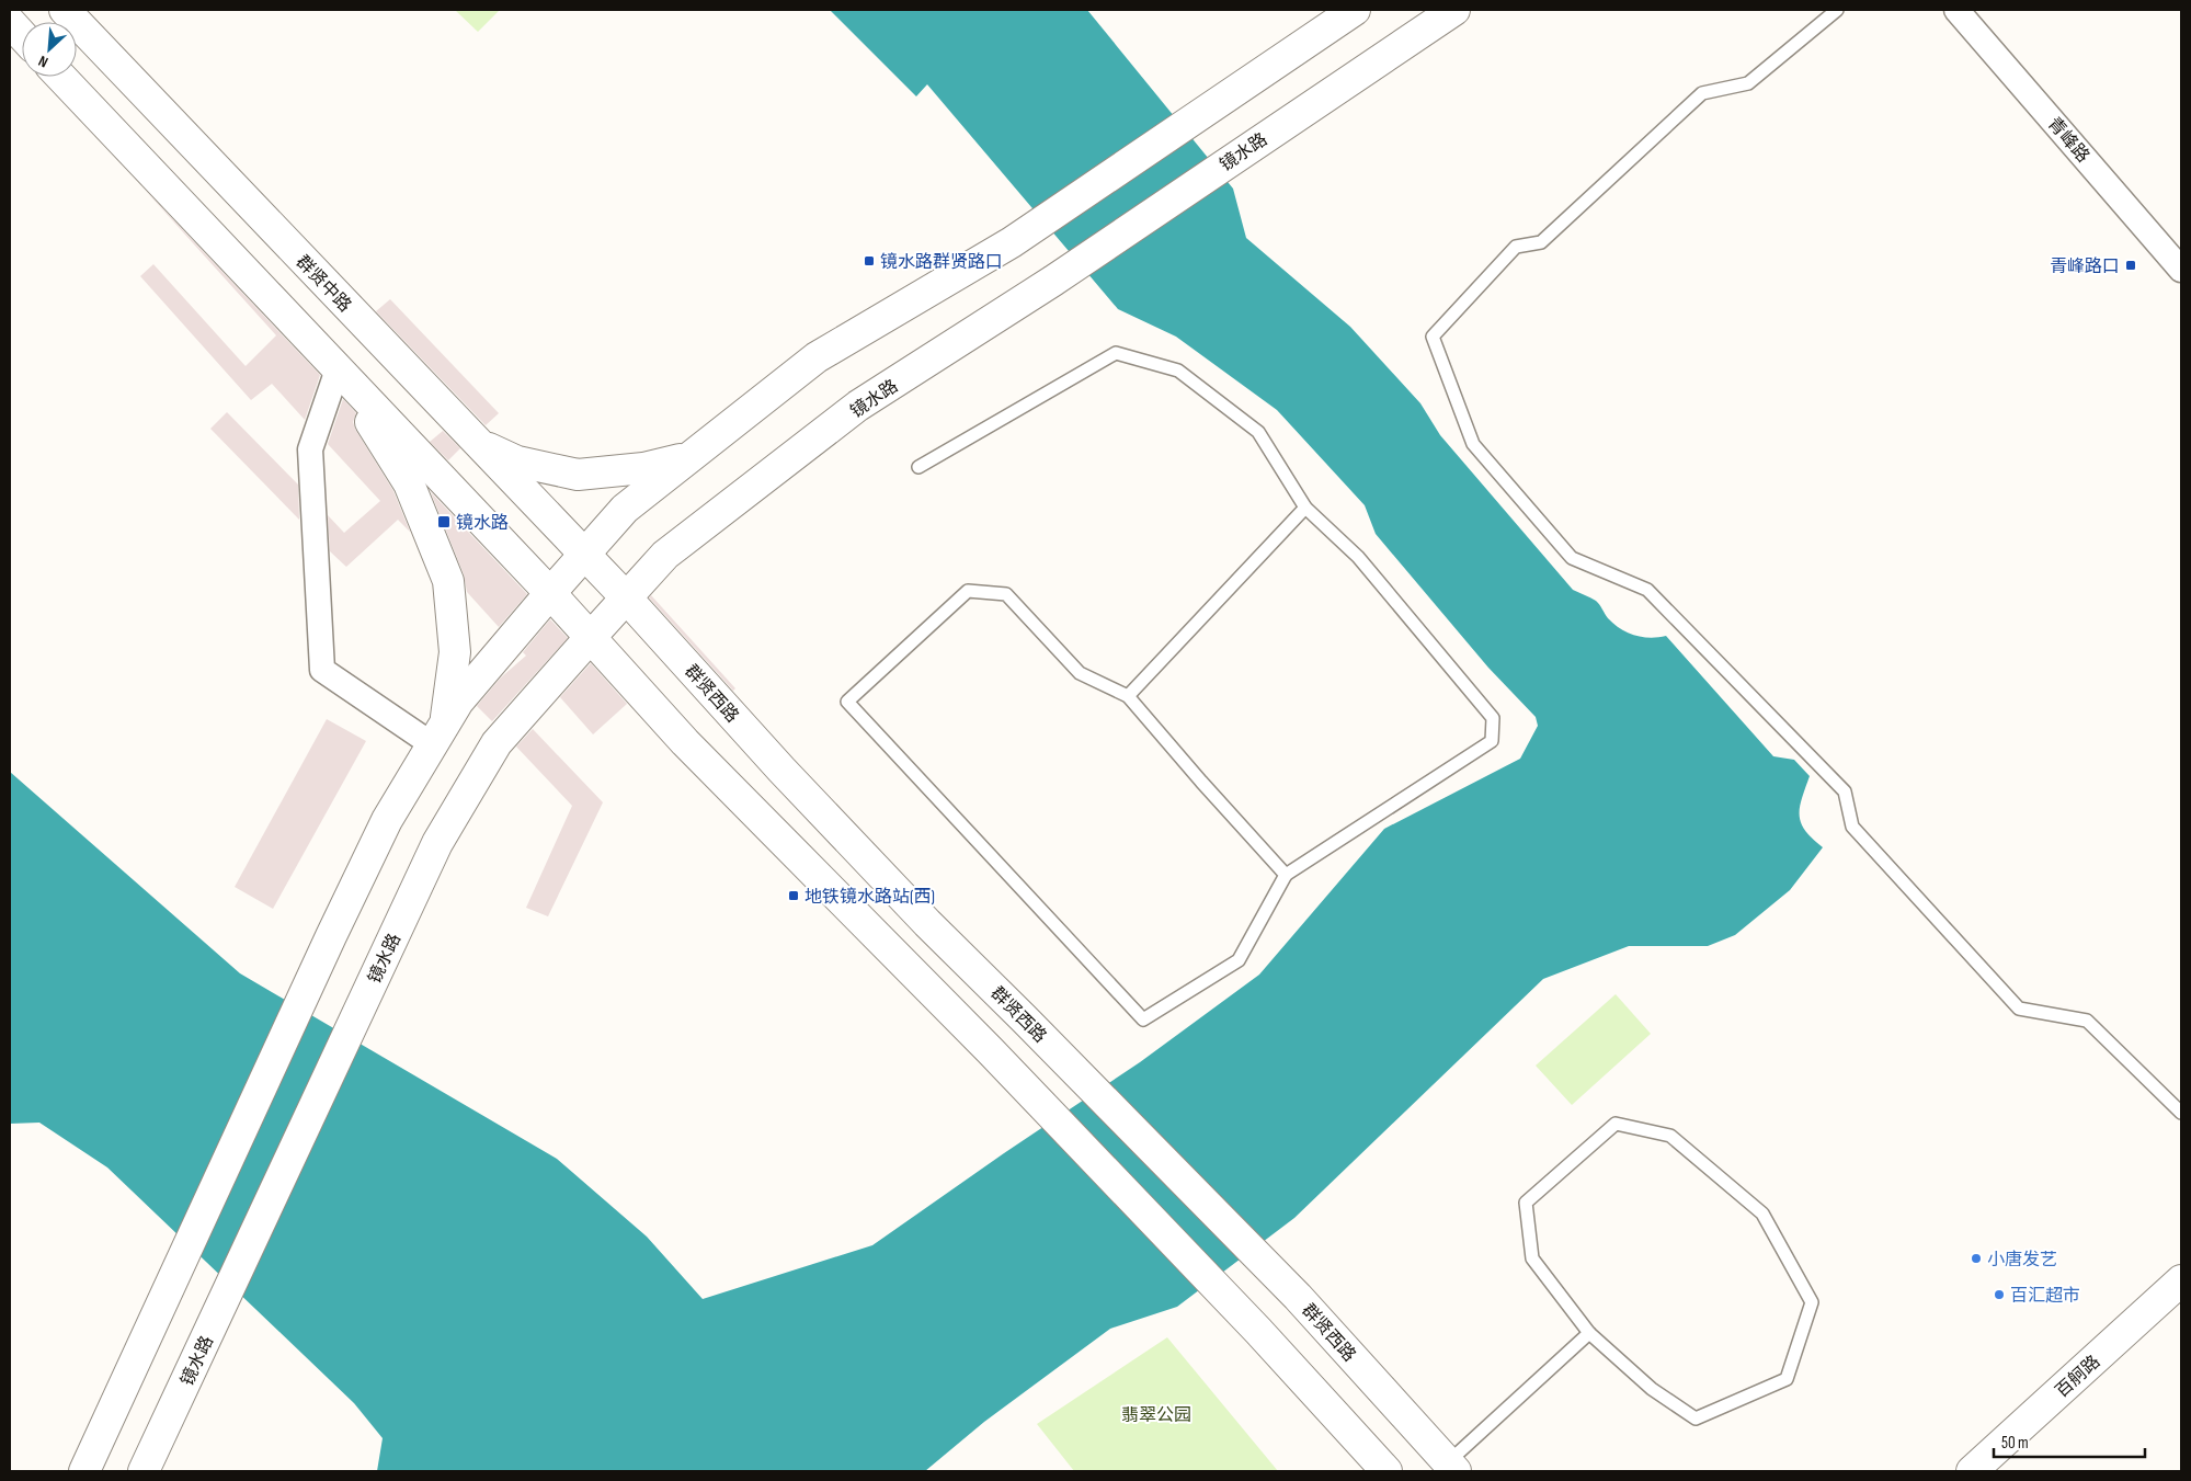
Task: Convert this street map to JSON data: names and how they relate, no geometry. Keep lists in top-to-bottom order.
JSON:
{
  "streets": {
    "main road": [
      "镜水路",
      "群贤中路",
      "群贤西路",
      "百舸路"
    ],
    "street": ["青峰路"]
  },
  "crossings": [
    ["镜水路", "群贤西路"],
    ["群贤中路", "群贤西路"]
  ],
  "parks": ["翡翠公园"],
  "places": {
    "transit": [
      "镜水路群贤路口",
      "青峰路口",
      "镜水路",
      "地铁镜水路站(西)"
    ],
    "other": ["小唐发艺", "百汇超市"]
  },
  "scale_bar": "50 m",
  "north": "bottom left"
}
